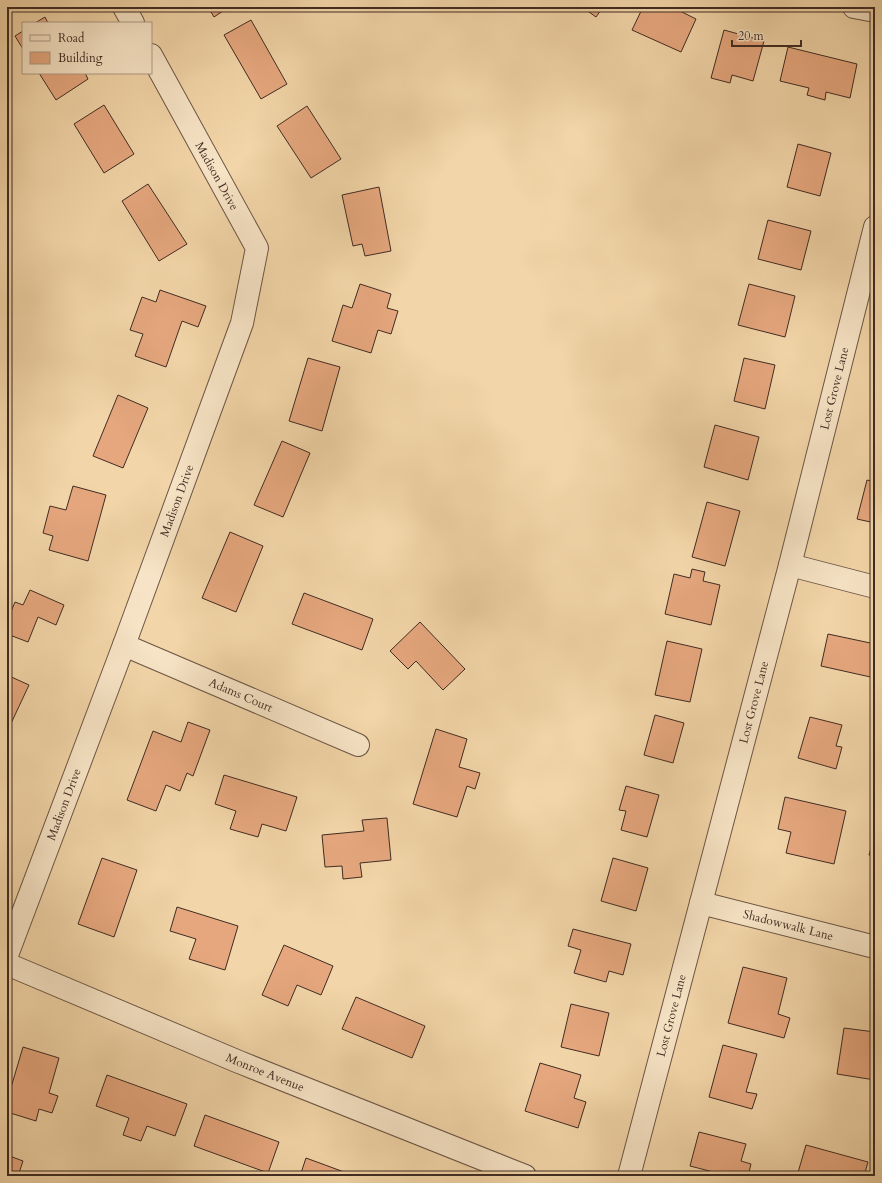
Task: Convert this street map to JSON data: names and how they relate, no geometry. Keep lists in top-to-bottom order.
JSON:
{
  "streets": {
    "street": [
      "Madison Drive",
      "Lost Grove Lane",
      "Adams Court",
      "Shadowwalk Lane",
      "Monroe Avenue"
    ]
  },
  "crossings": [
    ["Madison Drive", "Adams Court"],
    ["Lost Grove Lane", "Shadowwalk Lane"]
  ],
  "legend": ["Road", "Building"],
  "scale_bar": "20 m"
}
